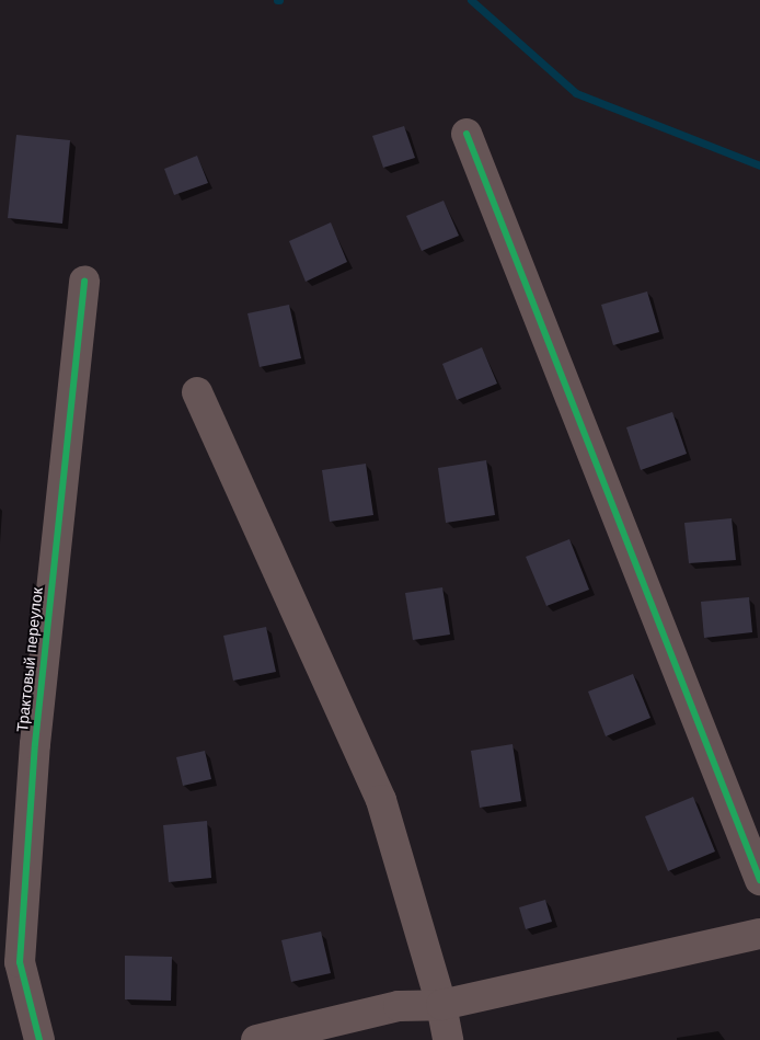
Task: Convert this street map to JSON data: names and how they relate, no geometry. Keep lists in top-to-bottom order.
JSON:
{
  "streets": {
    "street": ["Трактовый переулок"]
  }
}
